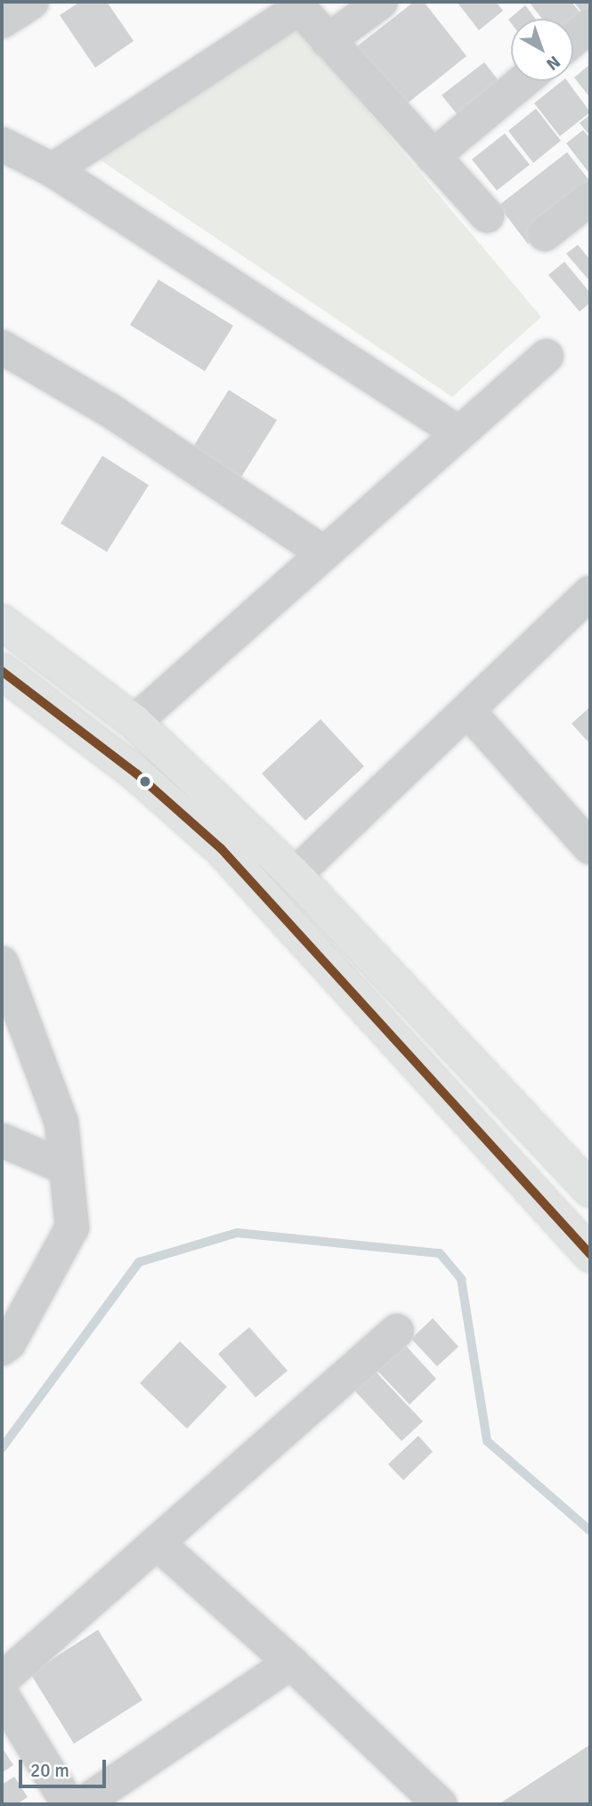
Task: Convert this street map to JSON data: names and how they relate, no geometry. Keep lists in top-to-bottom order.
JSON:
{
  "scale_bar": "20 m",
  "north": "bottom right"
}
